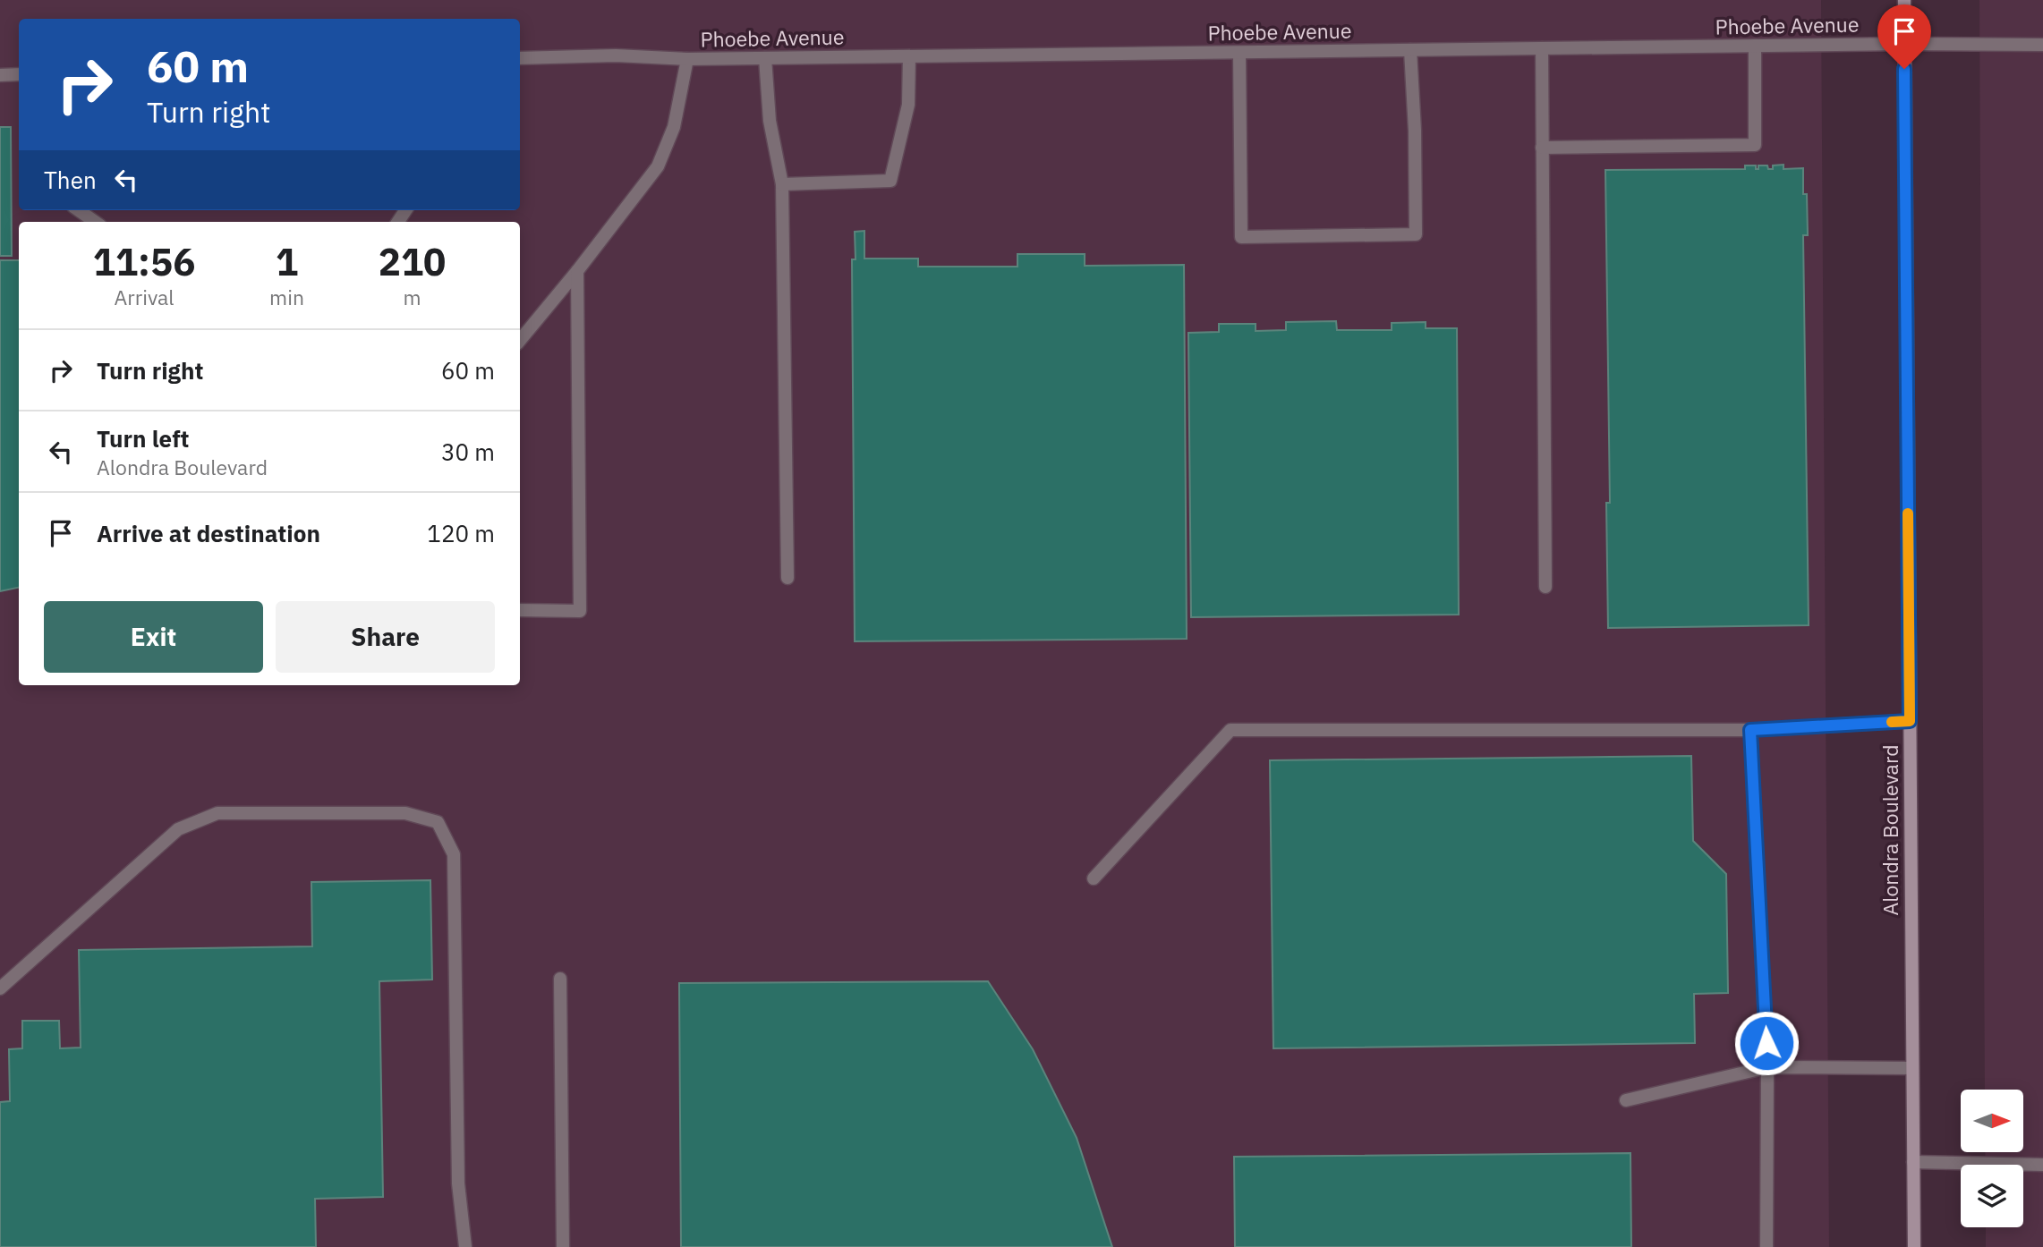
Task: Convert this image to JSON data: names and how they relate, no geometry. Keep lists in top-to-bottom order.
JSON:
{
  "streets": {
    "main road": ["Alondra Boulevard"],
    "street": ["Phoebe Avenue"]
  },
  "crossings": [
    ["Phoebe Avenue", "Alondra Boulevard"]
  ],
  "north": "right",
  "page": {
    "turn": ["60 m", "Turn right"],
    "then": "Then",
    "eta": [
      "11:56",
      "Arrival",
      "1",
      "min",
      "210",
      "m"
    ],
    "list": [
      {
        "name": "Turn right",
        "value": "60 m"
      },
      {
        "name": "Turn left",
        "note": "Alondra Boulevard",
        "value": "30 m"
      },
      {
        "name": "Arrive at destination",
        "value": "120 m"
      }
    ],
    "buttons": ["Exit", "Share"]
  }
}
